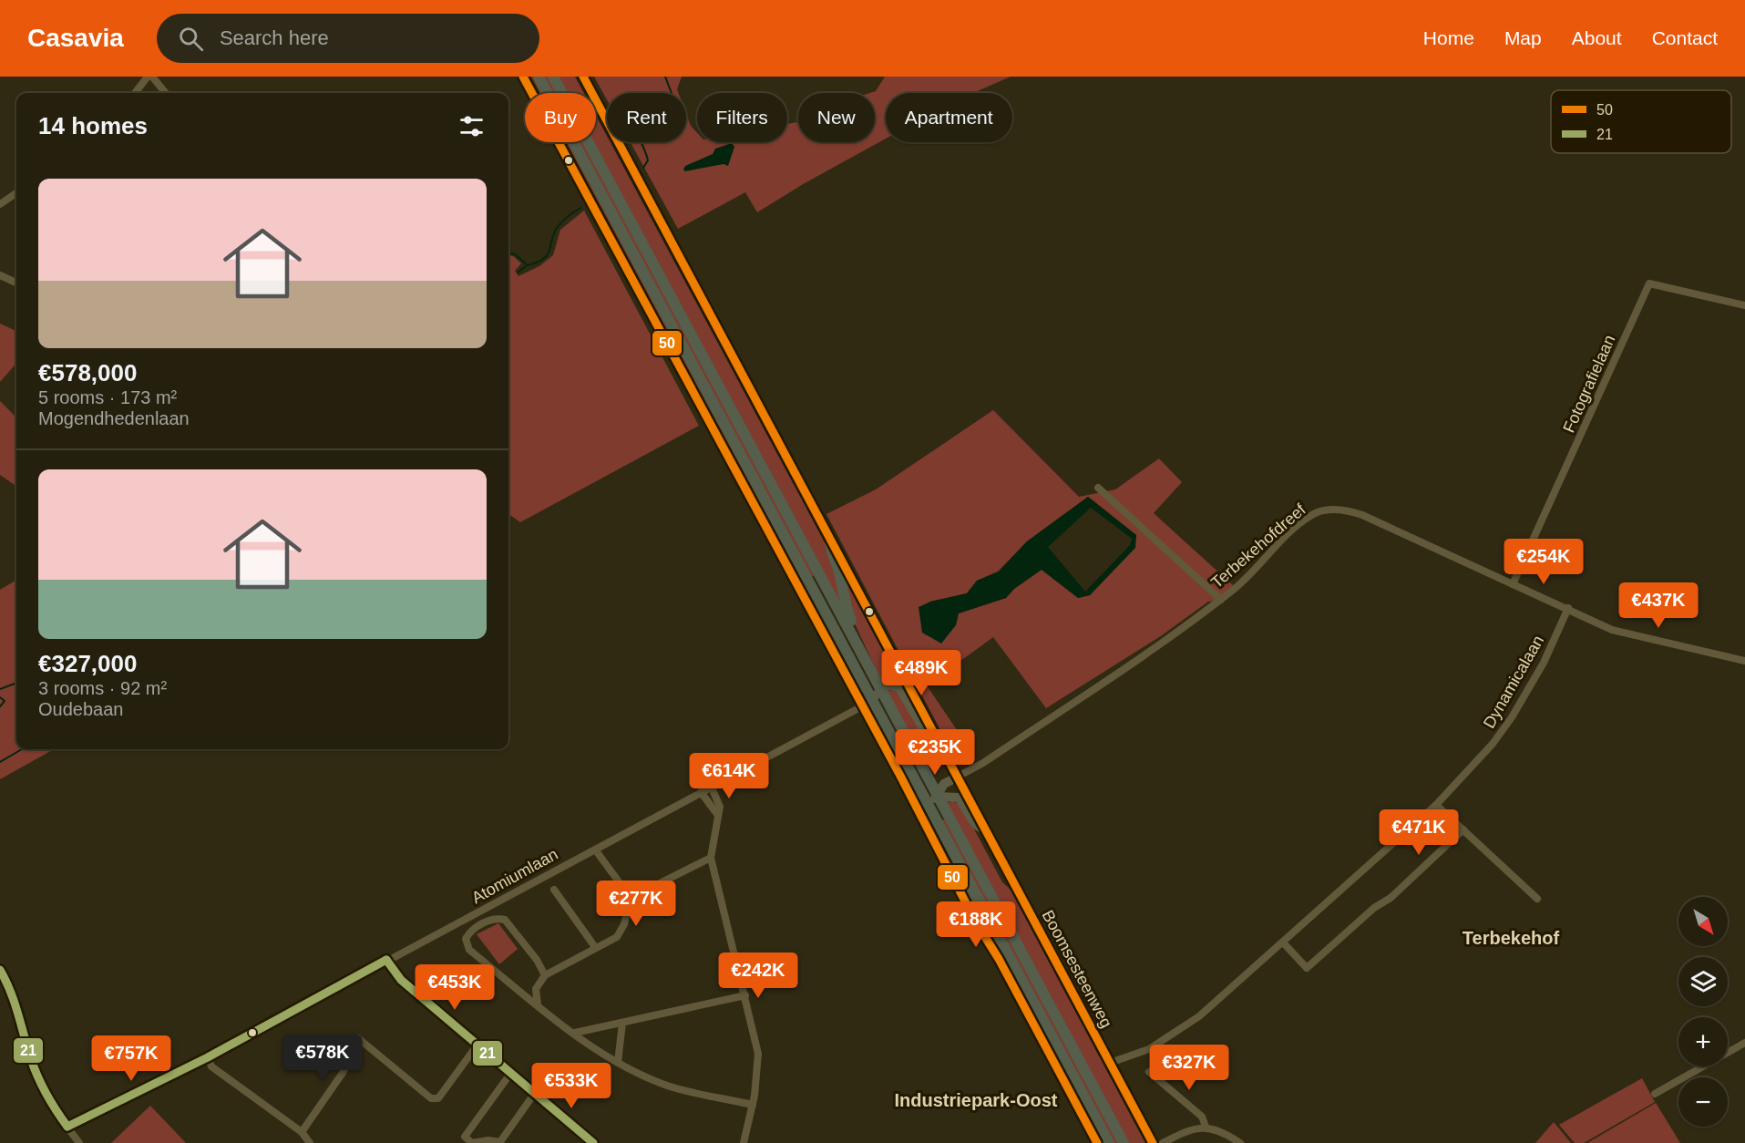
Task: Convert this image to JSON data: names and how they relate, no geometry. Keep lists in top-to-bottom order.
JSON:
{
  "streets": {
    "main road": ["Terbekehofdreef", "Atomiumlaan", "Boomsesteenweg"],
    "street": ["Fotografielaan", "Dynamicalaan"]
  },
  "crossings": [
    ["Fotografielaan", "Terbekehofdreef"],
    ["Terbekehofdreef", "Dynamicalaan"],
    ["Terbekehofdreef", "Boomsesteenweg"],
    ["Dynamicalaan", "Boomsesteenweg"]
  ],
  "districts": ["Terbekehof", "Industriepark-Oost"],
  "lines": ["transit line 50", "transit line 21"],
  "legend": ["50", "21"],
  "north": "bottom right",
  "page": {
    "header": "Casavia",
    "search": "Search here",
    "nav": [
      "Home",
      "Map",
      "About",
      "Contact"
    ],
    "chip": [
      "Buy",
      "Rent",
      "Filters",
      "New",
      "Apartment"
    ],
    "heading": "14 homes",
    "list": [
      {
        "name": "€578,000",
        "note": "5 rooms · 173 m² · Mogendhedenlaan"
      },
      {
        "name": "€327,000",
        "note": "3 rooms · 92 m² · Oudebaan"
      }
    ],
    "price": [
      "€254K",
      "€437K",
      "€489K",
      "€235K",
      "€614K",
      "€471K",
      "€277K",
      "€188K",
      "€242K",
      "€453K",
      "€578K",
      "€757K",
      "€327K",
      "€533K"
    ],
    "map_buttons": ["+", "−"]
  }
}
